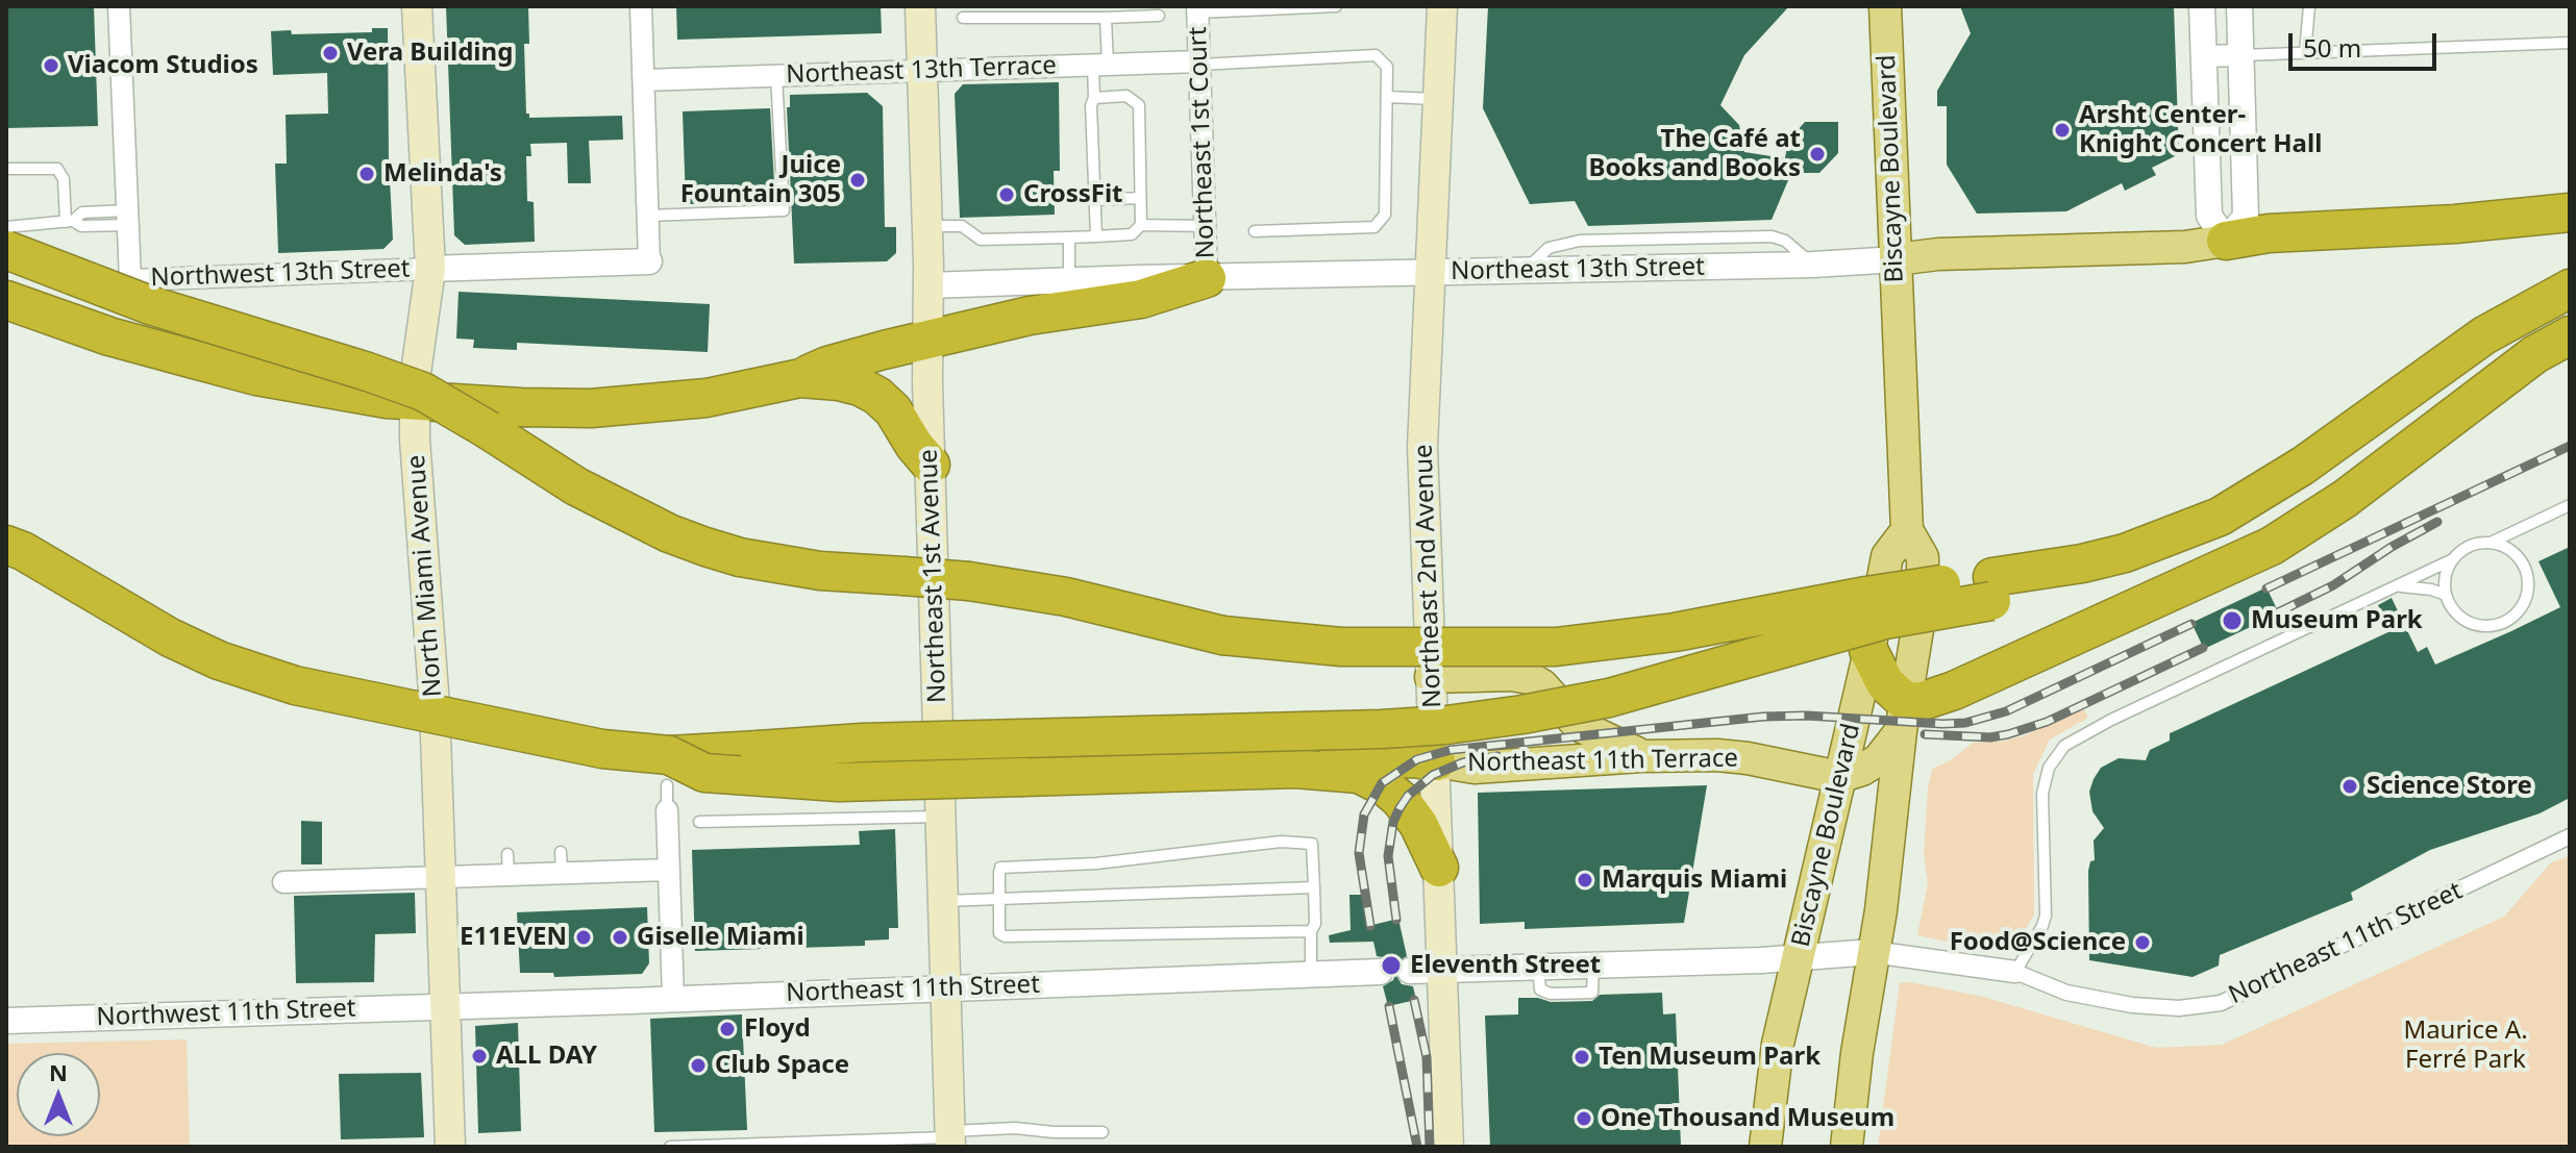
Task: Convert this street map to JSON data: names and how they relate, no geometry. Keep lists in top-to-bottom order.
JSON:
{
  "streets": {
    "main road": [
      "Biscayne Boulevard",
      "Northeast 13th Street",
      "North Miami Avenue",
      "Northeast 1st Avenue",
      "Northeast 2nd Avenue",
      "Northeast 11th Terrace"
    ],
    "street": [
      "Northeast 13th Terrace",
      "Northeast 1st Court",
      "Northwest 13th Street",
      "Northeast 11th Street",
      "Northwest 11th Street"
    ]
  },
  "crossings": [
    ["Northeast 13th Terrace", "Northeast 1st Court"],
    ["Northeast 13th Terrace", "Northeast 1st Avenue"],
    ["Northeast 1st Court", "Northeast 13th Street"],
    ["Biscayne Boulevard", "Northeast 13th Street"],
    ["Biscayne Boulevard", "Northeast 11th Terrace"],
    ["Northeast 13th Street", "Northeast 1st Avenue"],
    ["Northeast 13th Street", "Northeast 2nd Avenue"],
    ["Northwest 13th Street", "North Miami Avenue"],
    ["North Miami Avenue", "Northeast 11th Street"],
    ["North Miami Avenue", "Northwest 11th Street"],
    ["Northeast 1st Avenue", "Northeast 11th Street"],
    ["Northeast 2nd Avenue", "Northeast 11th Terrace"],
    ["Northeast 11th Street", "Northwest 11th Street"]
  ],
  "parks": ["Maurice A. Ferré Park"],
  "places": [
    "Vera Building",
    "Viacom Studios",
    "Arsht Center- Knight Concert Hall",
    "The Café at Books and Books",
    "Melinda's",
    "Juice Fountain 305",
    "CrossFit",
    "Museum Park",
    "Science Store",
    "Marquis Miami",
    "E11EVEN",
    "Giselle Miami",
    "Food@Science",
    "Eleventh Street",
    "Floyd",
    "ALL DAY",
    "Ten Museum Park",
    "Club Space",
    "One Thousand Museum"
  ],
  "scale_bar": "50 m",
  "north": "top"
}
